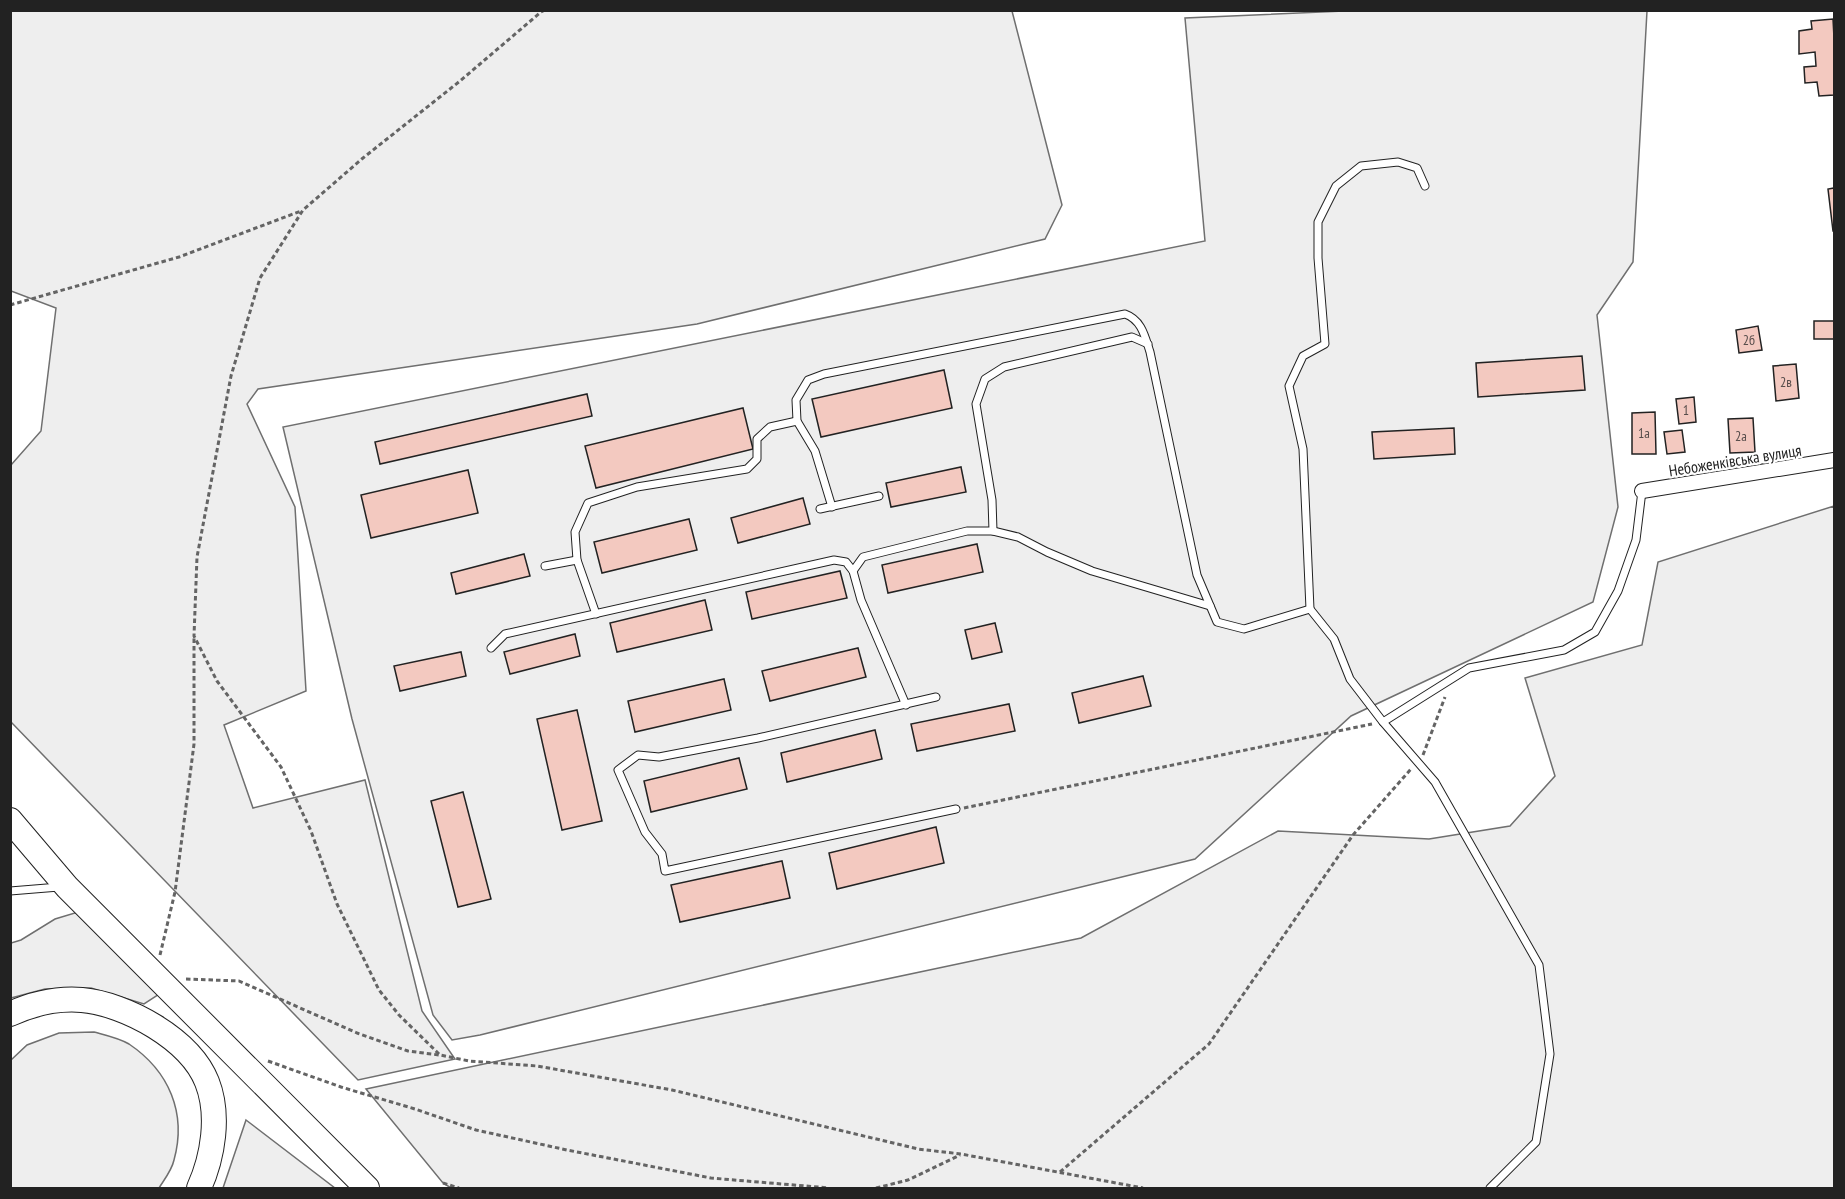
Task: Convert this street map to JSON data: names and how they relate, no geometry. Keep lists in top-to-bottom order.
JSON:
{
  "streets": {
    "street": ["Небоженківська вулиця"]
  },
  "house_numbers": [
    "2б",
    "2в",
    "1",
    "1а",
    "2а"
  ]
}
